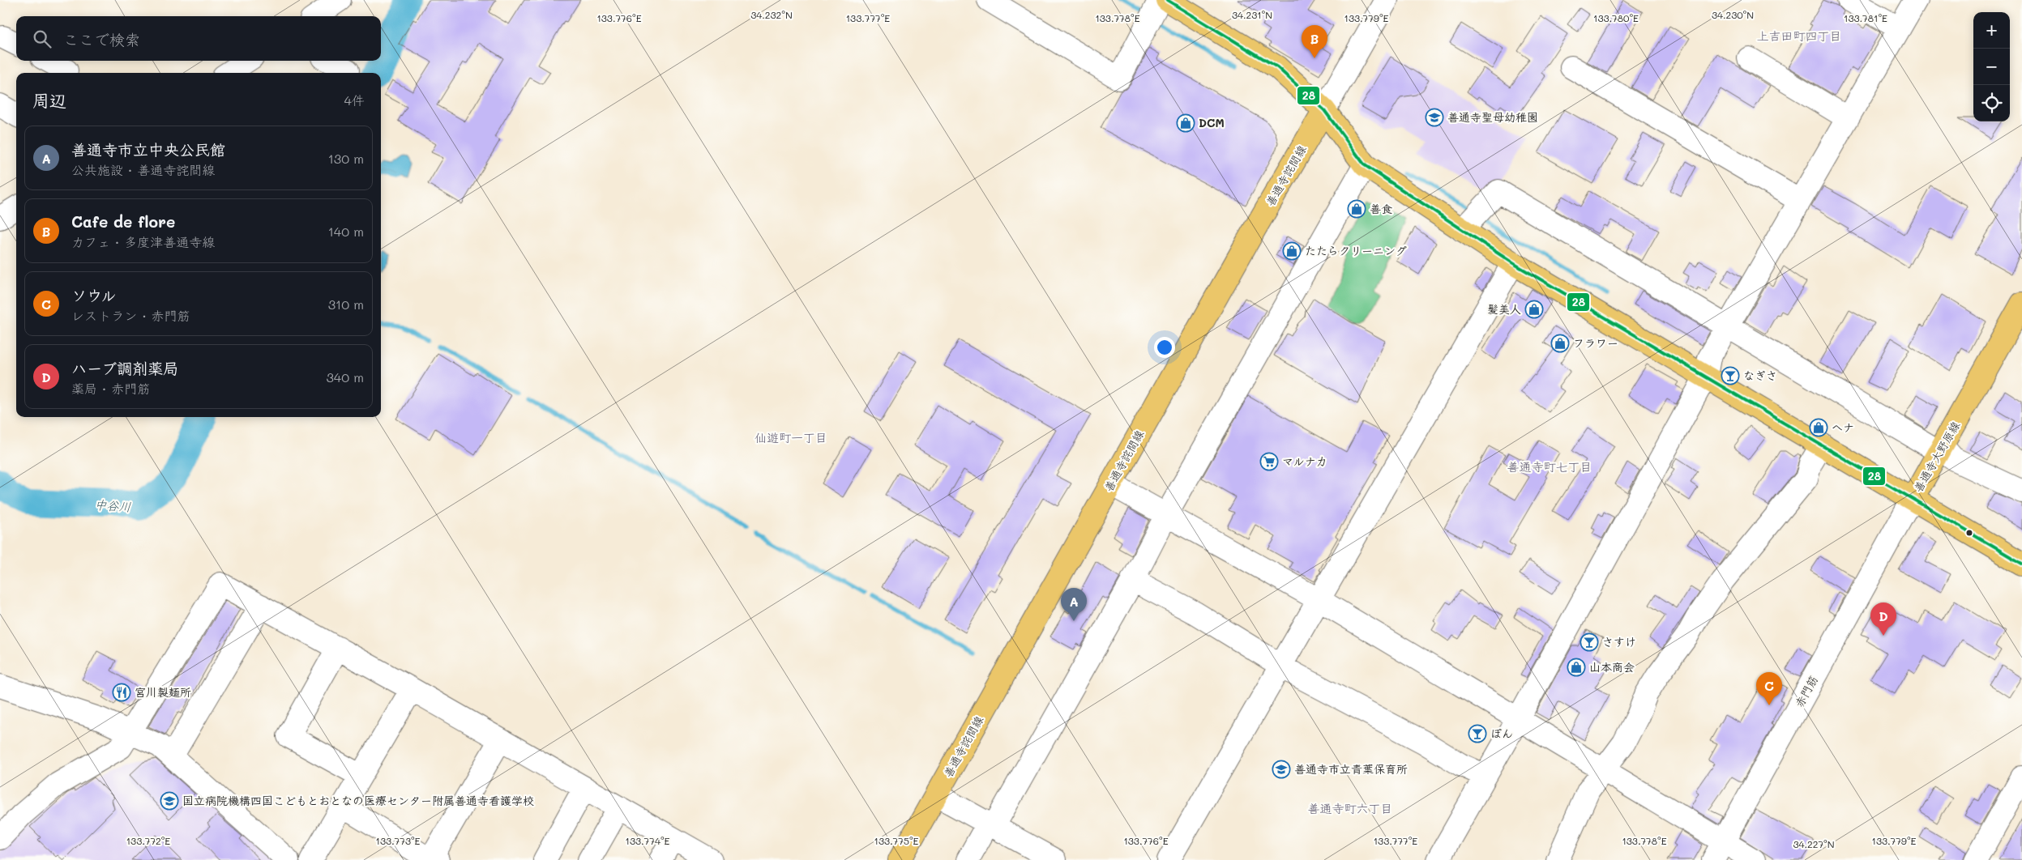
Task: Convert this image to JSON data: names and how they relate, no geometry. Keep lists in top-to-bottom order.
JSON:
{
  "streets": {
    "main road": ["善通寺詫間線", "善通寺大野原線"],
    "street": ["赤門筋"]
  },
  "crossings": [
    ["善通寺大野原線", "赤門筋"]
  ],
  "districts": [
    "上吉田町四丁目",
    "仙遊町一丁目",
    "善通寺町七丁目",
    "善通寺町六丁目"
  ],
  "water": ["中谷川"],
  "places": {
    "school or university": ["善通寺聖母幼稚園", "善通寺市立青葉保育所", "国立病院機構四国こどもとおとなの医療センター附属善通寺看護学校"],
    "shop": [
      "DCM",
      "善食",
      "たたらクリーニング",
      "髪美人",
      "フラワー",
      "ヘナ",
      "山本商会"
    ],
    "bar": ["なぎさ", "さすけ", "ぼん"],
    "supermarket": ["マルナカ"],
    "restaurant": ["宮川製麺所"]
  },
  "lines": ["transit line 28"],
  "page": {
    "map_buttons": ["+", "−"],
    "search": "ここで検索",
    "pins": [
      "B",
      "A",
      "D",
      "C"
    ],
    "heading": ["周辺", "4件"],
    "list": [
      {
        "mark": "A",
        "name": "善通寺市立中央公民館",
        "note": "公共施設 · 善通寺詫間線",
        "value": "130 m"
      },
      {
        "mark": "B",
        "name": "Cafe de flore",
        "note": "カフェ · 多度津善通寺線",
        "value": "140 m"
      },
      {
        "mark": "C",
        "name": "ソウル",
        "note": "レストラン · 赤門筋",
        "value": "310 m"
      },
      {
        "mark": "D",
        "name": "ハーブ調剤薬局",
        "note": "薬局 · 赤門筋",
        "value": "340 m"
      }
    ]
  },
  "coordinates": [
    "34.232°N",
    "34.231°N",
    "34.230°N",
    "133.776°E",
    "133.777°E",
    "133.778°E",
    "133.779°E",
    "133.780°E",
    "133.781°E",
    "133.772°E",
    "133.773°E",
    "133.774°E",
    "133.775°E",
    "34.227°N"
  ]
}
